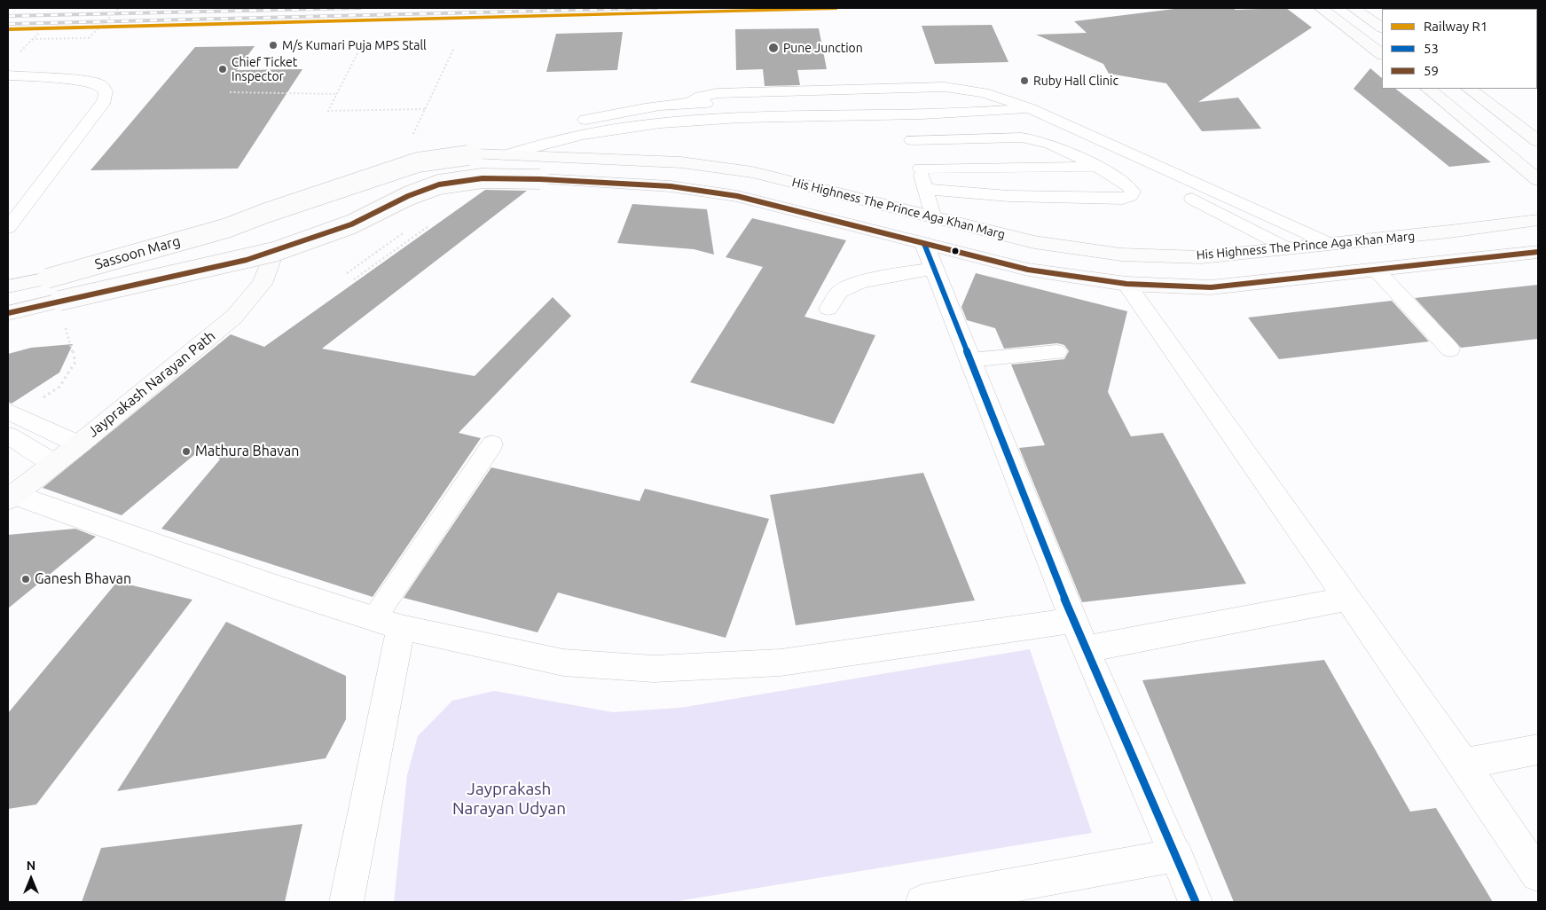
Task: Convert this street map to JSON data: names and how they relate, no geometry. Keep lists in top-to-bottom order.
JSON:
{
  "streets": {
    "main road": ["His Highness The Prince Aga Khan Marg", "Sassoon Marg", "Jayprakash Narayan Path"]
  },
  "crossings": [
    ["His Highness The Prince Aga Khan Marg", "Sassoon Marg"],
    ["His Highness The Prince Aga Khan Marg", "Jayprakash Narayan Path"],
    ["Sassoon Marg", "Jayprakash Narayan Path"]
  ],
  "parks": ["Jayprakash Narayan Udyan"],
  "places": [
    "M/s Kumari Puja MPS Stall",
    "Pune Junction",
    "Chief Ticket Inspector",
    "Ruby Hall Clinic",
    "Mathura Bhavan",
    "Ganesh Bhavan"
  ],
  "lines": ["rail line R1", "transit line 59", "transit line 53"],
  "legend": ["Railway R1", "53", "59"],
  "north": "top"
}
